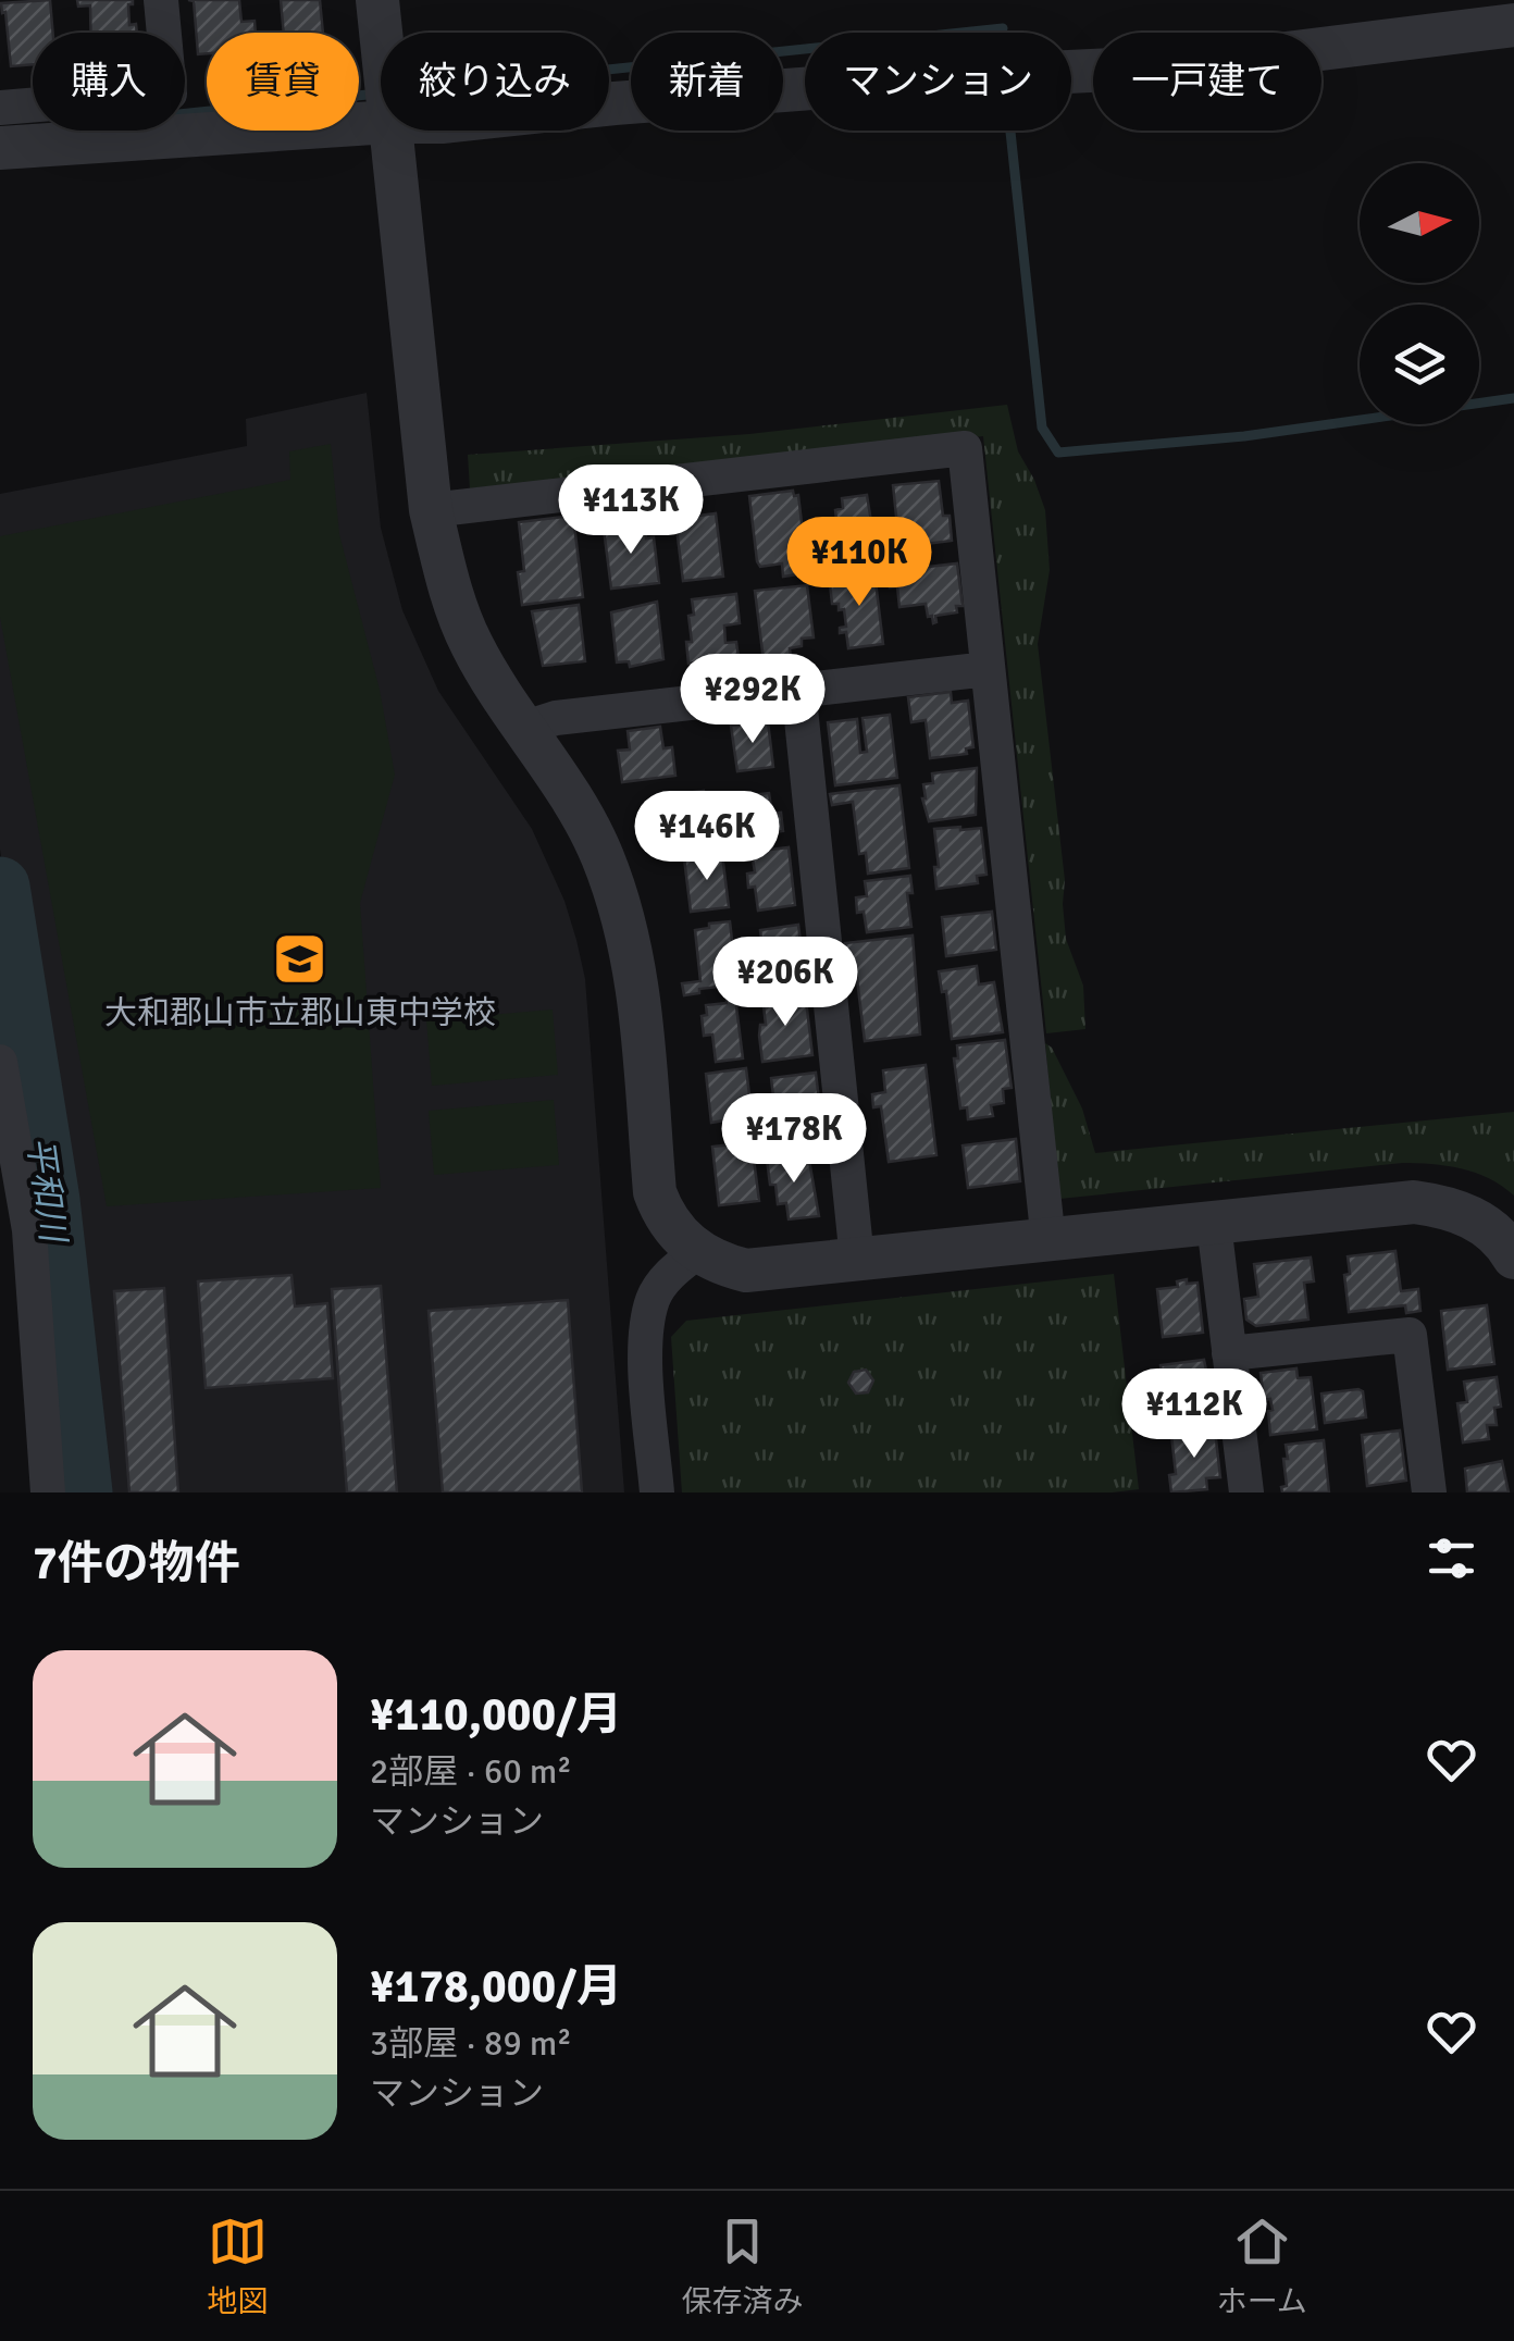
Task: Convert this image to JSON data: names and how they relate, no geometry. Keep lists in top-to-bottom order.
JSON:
{
  "water": ["平和川"],
  "places": {
    "school or university": ["大和郡山市立郡山東中学校"]
  },
  "north": "right",
  "page": {
    "chip": [
      "購入",
      "賃貸",
      "絞り込み",
      "新着",
      "マンション",
      "一戸建て"
    ],
    "price": [
      "¥113K",
      "¥110K",
      "¥292K",
      "¥146K",
      "¥206K",
      "¥178K",
      "¥112K"
    ],
    "heading": "7件の物件",
    "list": [
      {
        "name": "¥110,000/月",
        "note": "2部屋 · 60 m² · マンション"
      },
      {
        "name": "¥178,000/月",
        "note": "3部屋 · 89 m² · マンション"
      }
    ],
    "tabs": ["地図", "保存済み", "ホーム"]
  }
}
